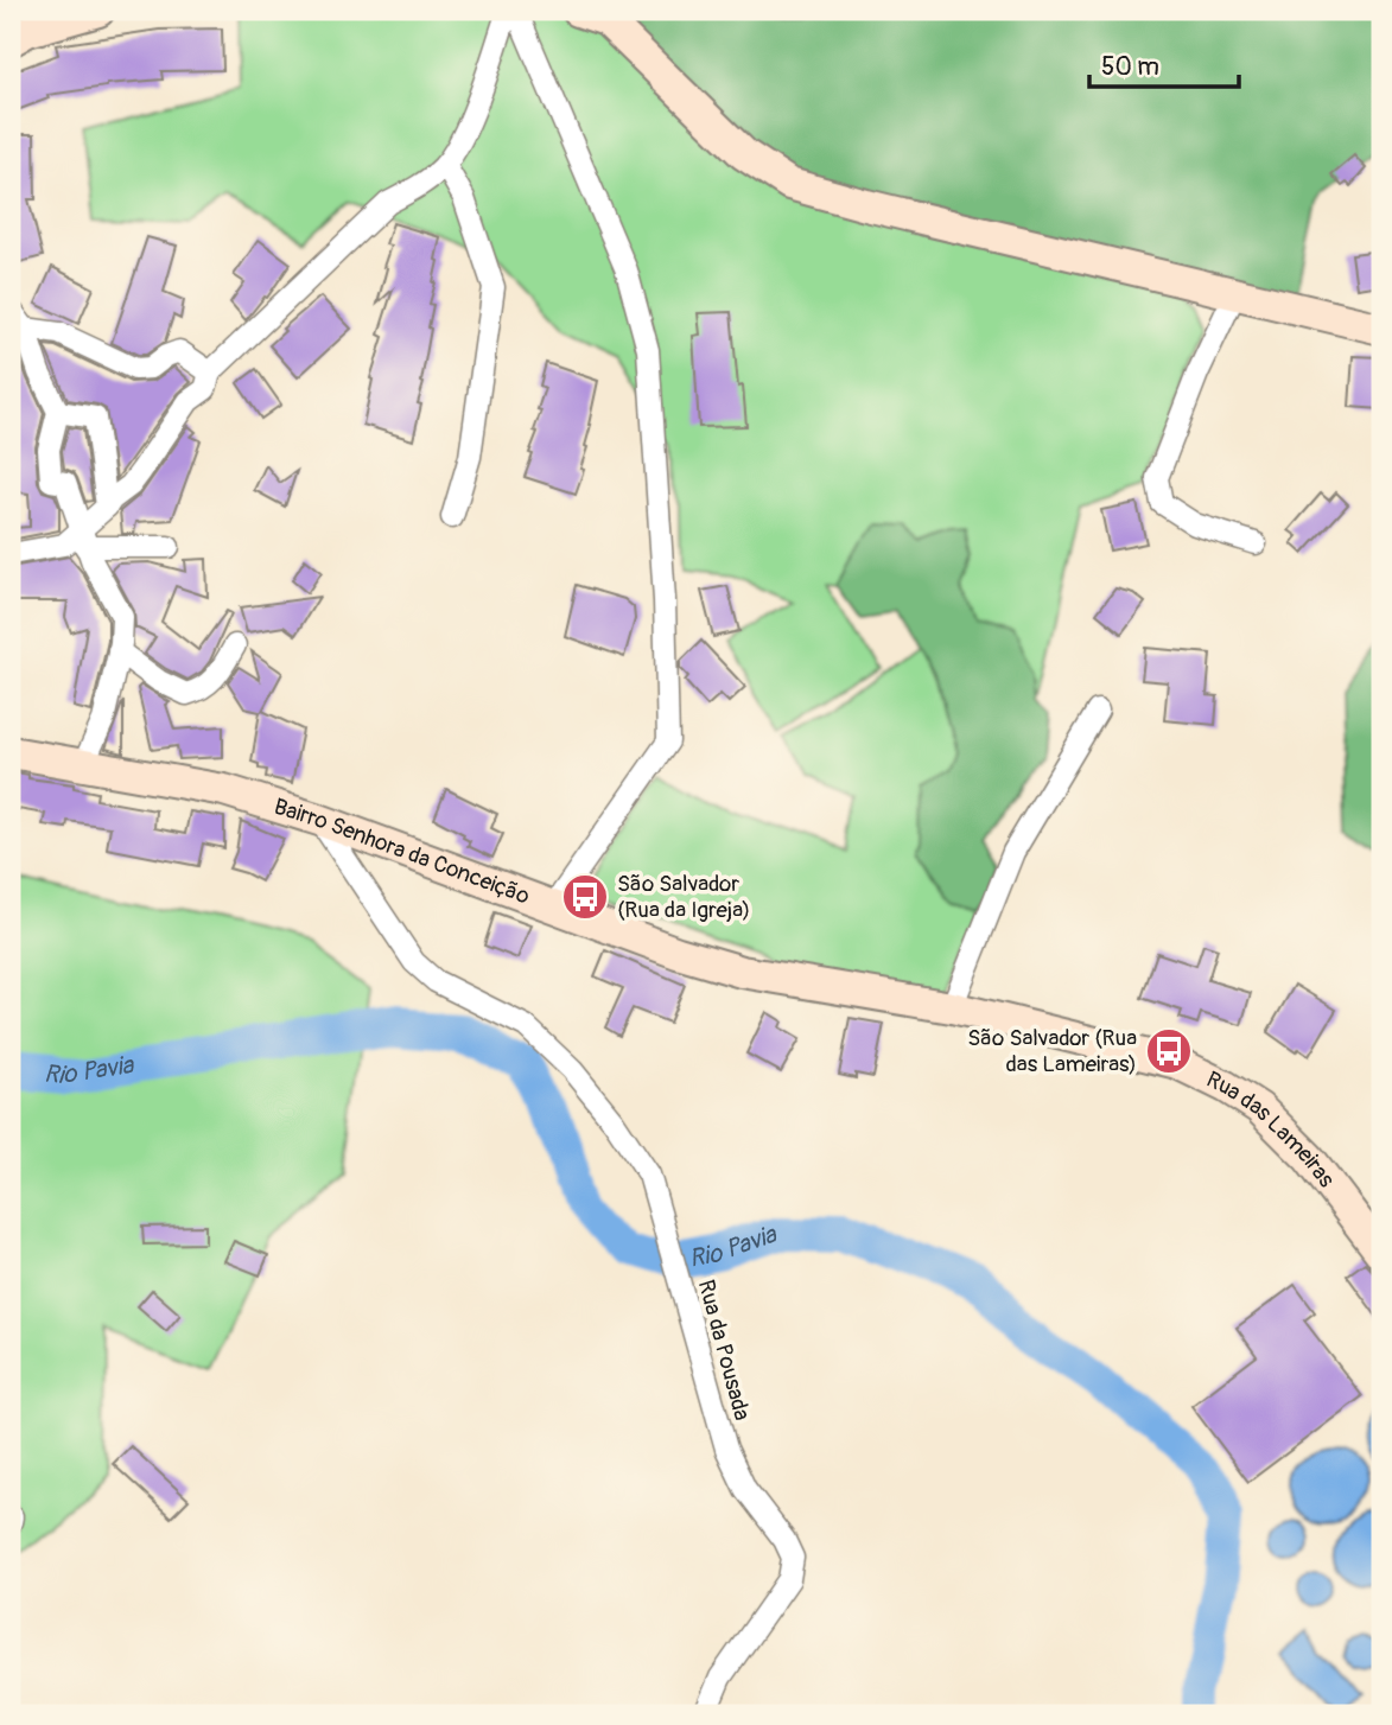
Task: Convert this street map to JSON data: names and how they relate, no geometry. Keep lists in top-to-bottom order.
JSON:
{
  "streets": {
    "street": ["Bairro Senhora da Conceição", "Rua das Lameiras", "Rua da Pousada"]
  },
  "crossings": [
    ["Bairro Senhora da Conceição", "Rua das Lameiras"],
    ["Bairro Senhora da Conceição", "Rua da Pousada"]
  ],
  "water": ["Rio Pavia"],
  "places": {
    "bus stop": ["São Salvador (Rua da Igreja)", "São Salvador (Rua das Lameiras)"]
  },
  "scale_bar": "50 m"
}
